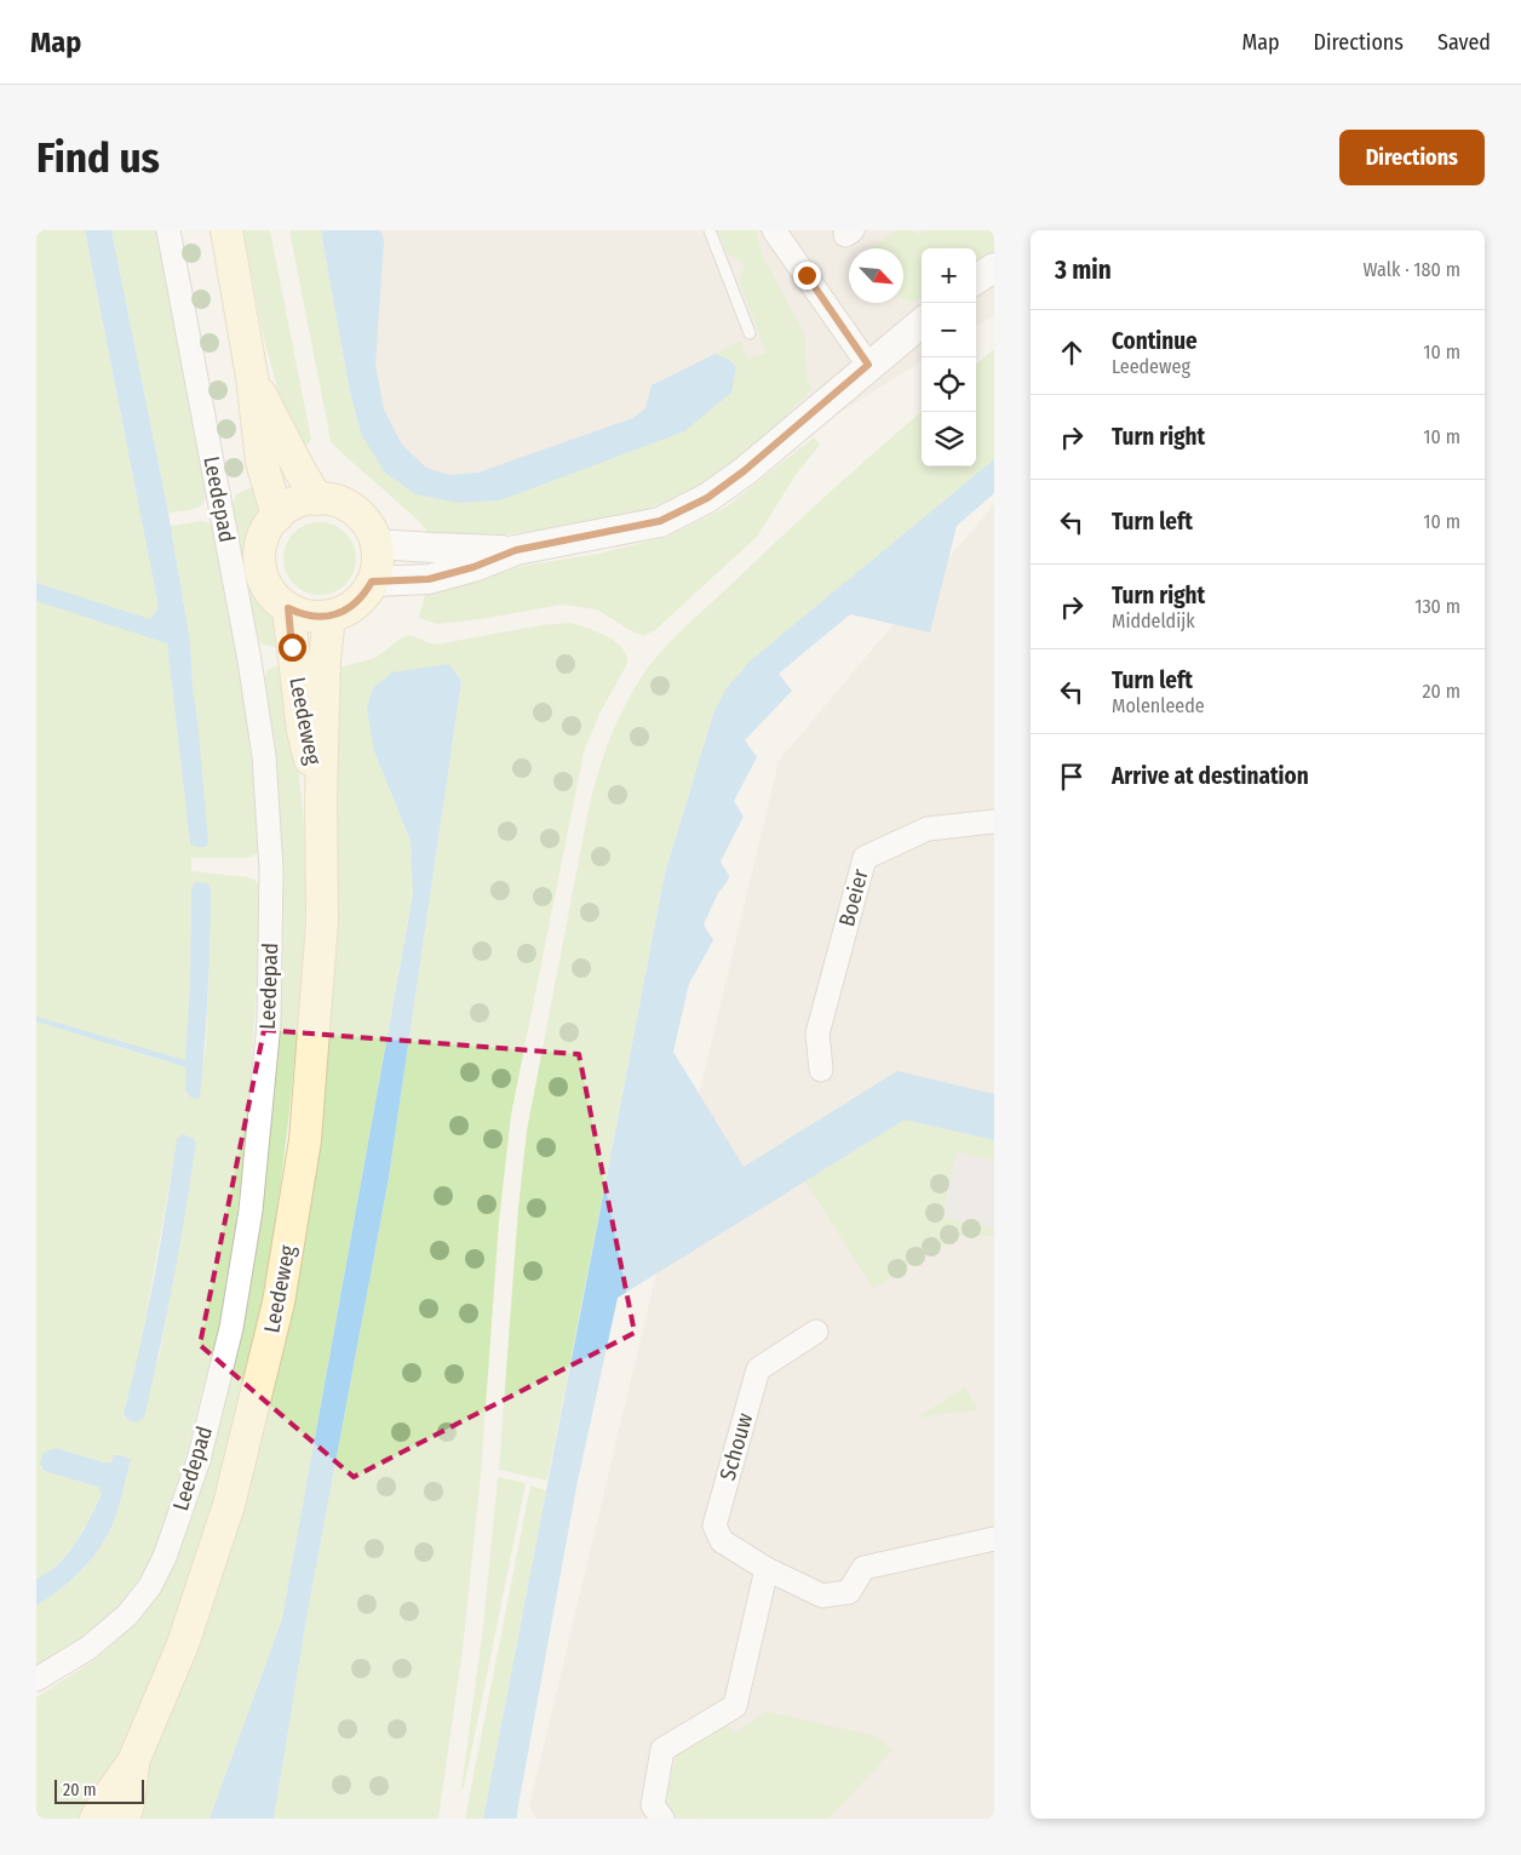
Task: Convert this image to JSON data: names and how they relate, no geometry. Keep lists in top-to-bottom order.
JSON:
{
  "streets": {
    "main road": ["Leedeweg"],
    "street": ["Leedepad", "Boeier", "Schouw"]
  },
  "scale_bar": "20 m",
  "north": "bottom right",
  "page": {
    "header": "Map",
    "nav": ["Map", "Directions", "Saved"],
    "buttons": "Directions",
    "title": "Find us",
    "heading": ["3 min", "Walk · 180 m"],
    "map_buttons": ["+", "−"],
    "list": [
      ["Continue", "Leedeweg", "10 m"],
      ["Turn right", "10 m"],
      ["Turn left", "10 m"],
      ["Turn right", "Middeldijk", "130 m"],
      ["Turn left", "Molenleede", "20 m"],
      "Arrive at destination"
    ],
    "scale": "20 m"
  }
}
